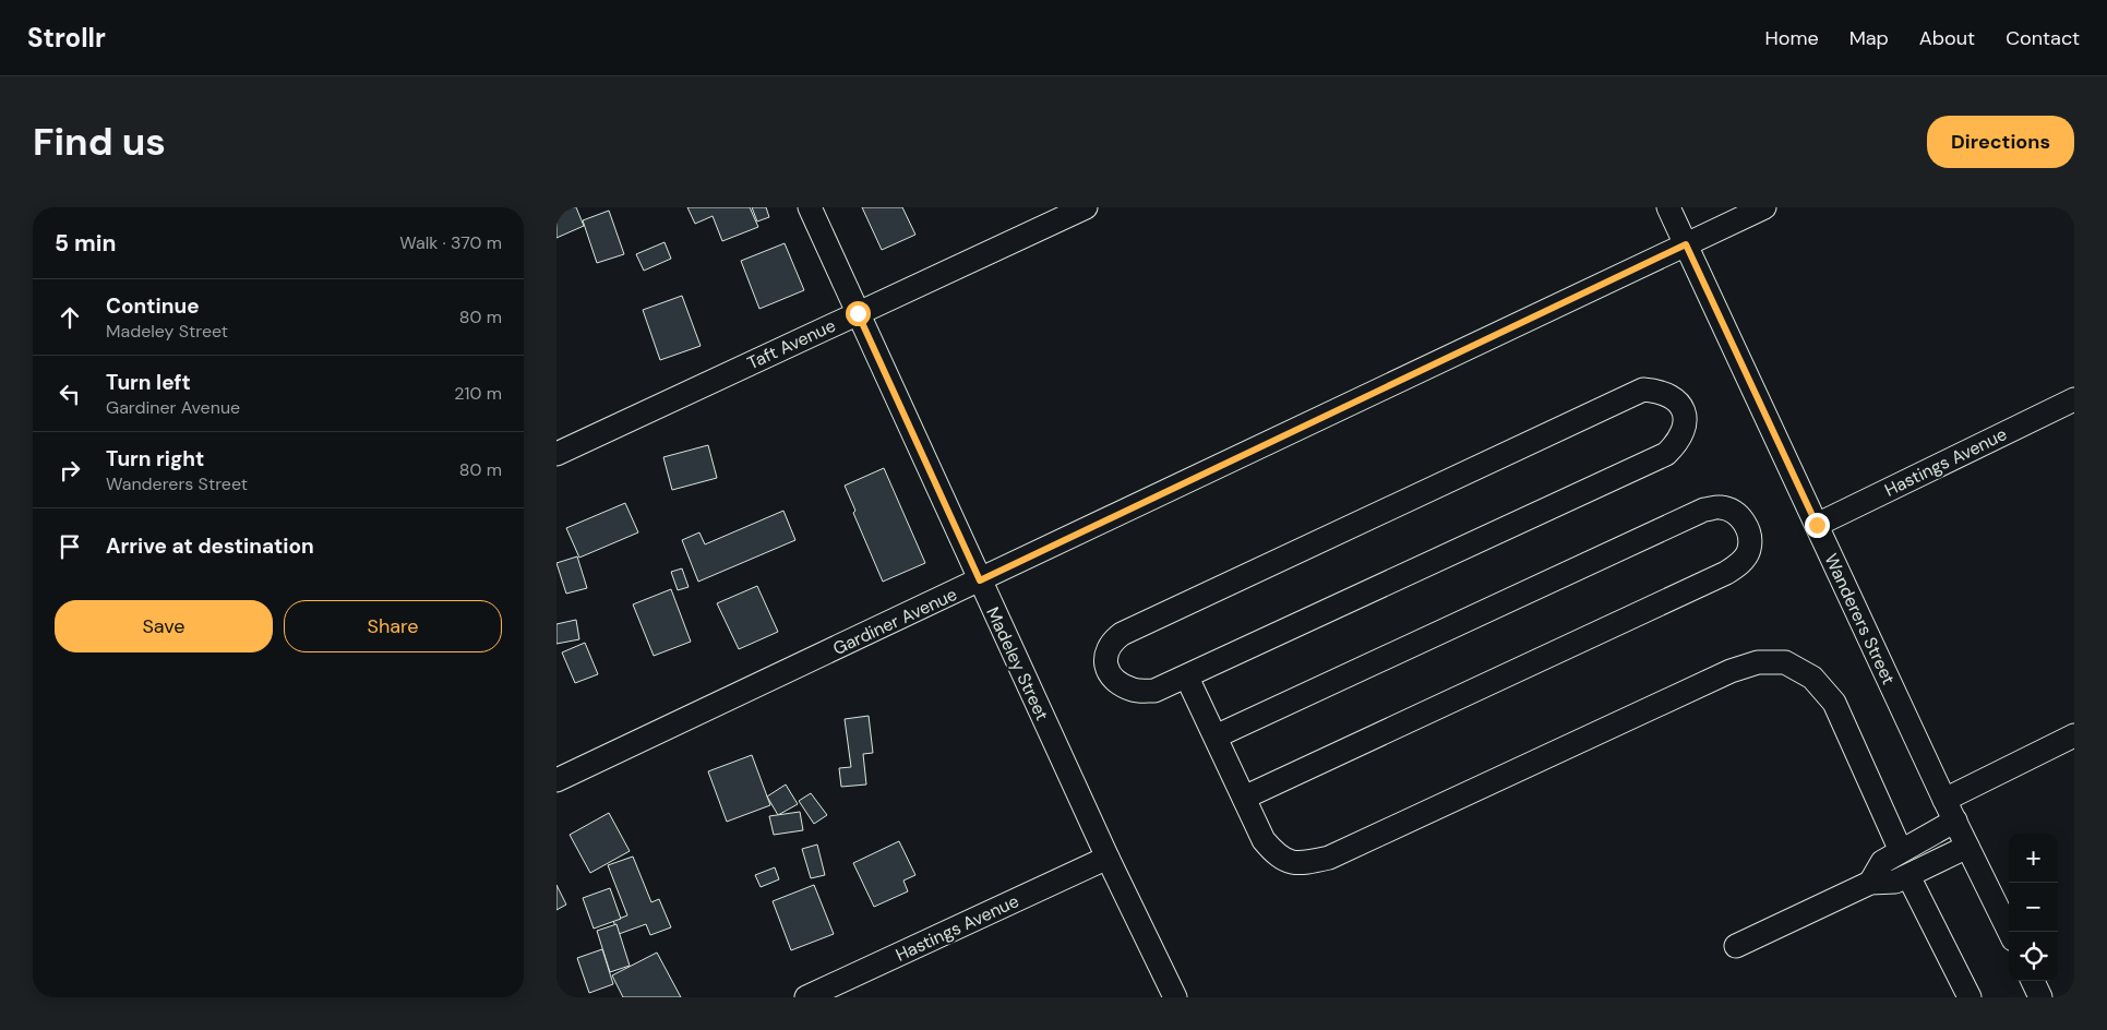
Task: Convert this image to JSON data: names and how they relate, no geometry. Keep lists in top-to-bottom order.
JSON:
{
  "streets": {
    "street": [
      "Taft Avenue",
      "Hastings Avenue",
      "Wanderers Street",
      "Gardiner Avenue",
      "Madeley Street"
    ]
  },
  "crossings": [
    ["Taft Avenue", "Madeley Street"],
    ["Hastings Avenue", "Wanderers Street"],
    ["Hastings Avenue", "Madeley Street"],
    ["Wanderers Street", "Gardiner Avenue"],
    ["Gardiner Avenue", "Madeley Street"]
  ],
  "page": {
    "header": "Strollr",
    "nav": [
      "Home",
      "Map",
      "About",
      "Contact"
    ],
    "buttons": [
      "Directions",
      ["Save", "Share"]
    ],
    "title": "Find us",
    "heading": ["5 min", "Walk · 370 m"],
    "list": [
      ["Continue", "Madeley Street", "80 m"],
      ["Turn left", "Gardiner Avenue", "210 m"],
      ["Turn right", "Wanderers Street", "80 m"],
      "Arrive at destination"
    ],
    "map_buttons": ["+", "−"]
  }
}
